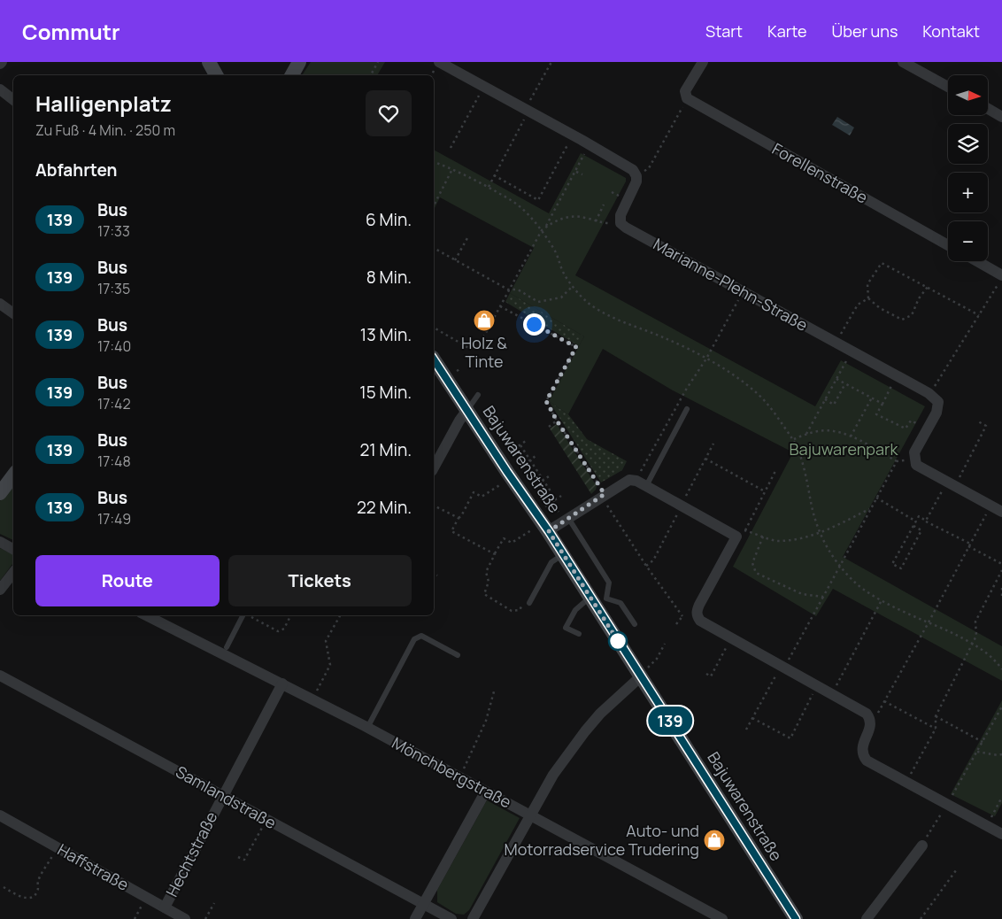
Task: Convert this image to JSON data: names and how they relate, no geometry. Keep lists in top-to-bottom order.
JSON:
{
  "streets": {
    "main road": ["Bajuwarenstraße"],
    "street": [
      "Forellenstraße",
      "Marianne-Plehn-Straße",
      "Mönchbergstraße",
      "Samlandstraße",
      "Hechtstraße",
      "Haffstraße"
    ]
  },
  "crossings": [
    ["Mönchbergstraße", "Hechtstraße"],
    ["Samlandstraße", "Hechtstraße"],
    ["Hechtstraße", "Haffstraße"]
  ],
  "parks": ["Bajuwarenpark"],
  "places": {
    "shop": ["Holz & Tinte", "Auto- und Motorradservice Trudering"]
  },
  "lines": ["bus line 139"],
  "north": "right",
  "page": {
    "header": "Commutr",
    "nav": [
      "Start",
      "Karte",
      "Über uns",
      "Kontakt"
    ],
    "on_map": "139",
    "map_buttons": ["+", "−"],
    "heading": [
      ["Halligenplatz", "Zu Fuß · 4 Min. · 250 m"],
      "Abfahrten"
    ],
    "list": [
      {
        "mark": "139",
        "name": "Bus",
        "note": "17:33",
        "value": "6 Min."
      },
      {
        "mark": "139",
        "name": "Bus",
        "note": "17:35",
        "value": "8 Min."
      },
      {
        "mark": "139",
        "name": "Bus",
        "note": "17:40",
        "value": "13 Min."
      },
      {
        "mark": "139",
        "name": "Bus",
        "note": "17:42",
        "value": "15 Min."
      },
      {
        "mark": "139",
        "name": "Bus",
        "note": "17:48",
        "value": "21 Min."
      },
      {
        "mark": "139",
        "name": "Bus",
        "note": "17:49",
        "value": "22 Min."
      }
    ],
    "buttons": ["Route", "Tickets"]
  }
}
